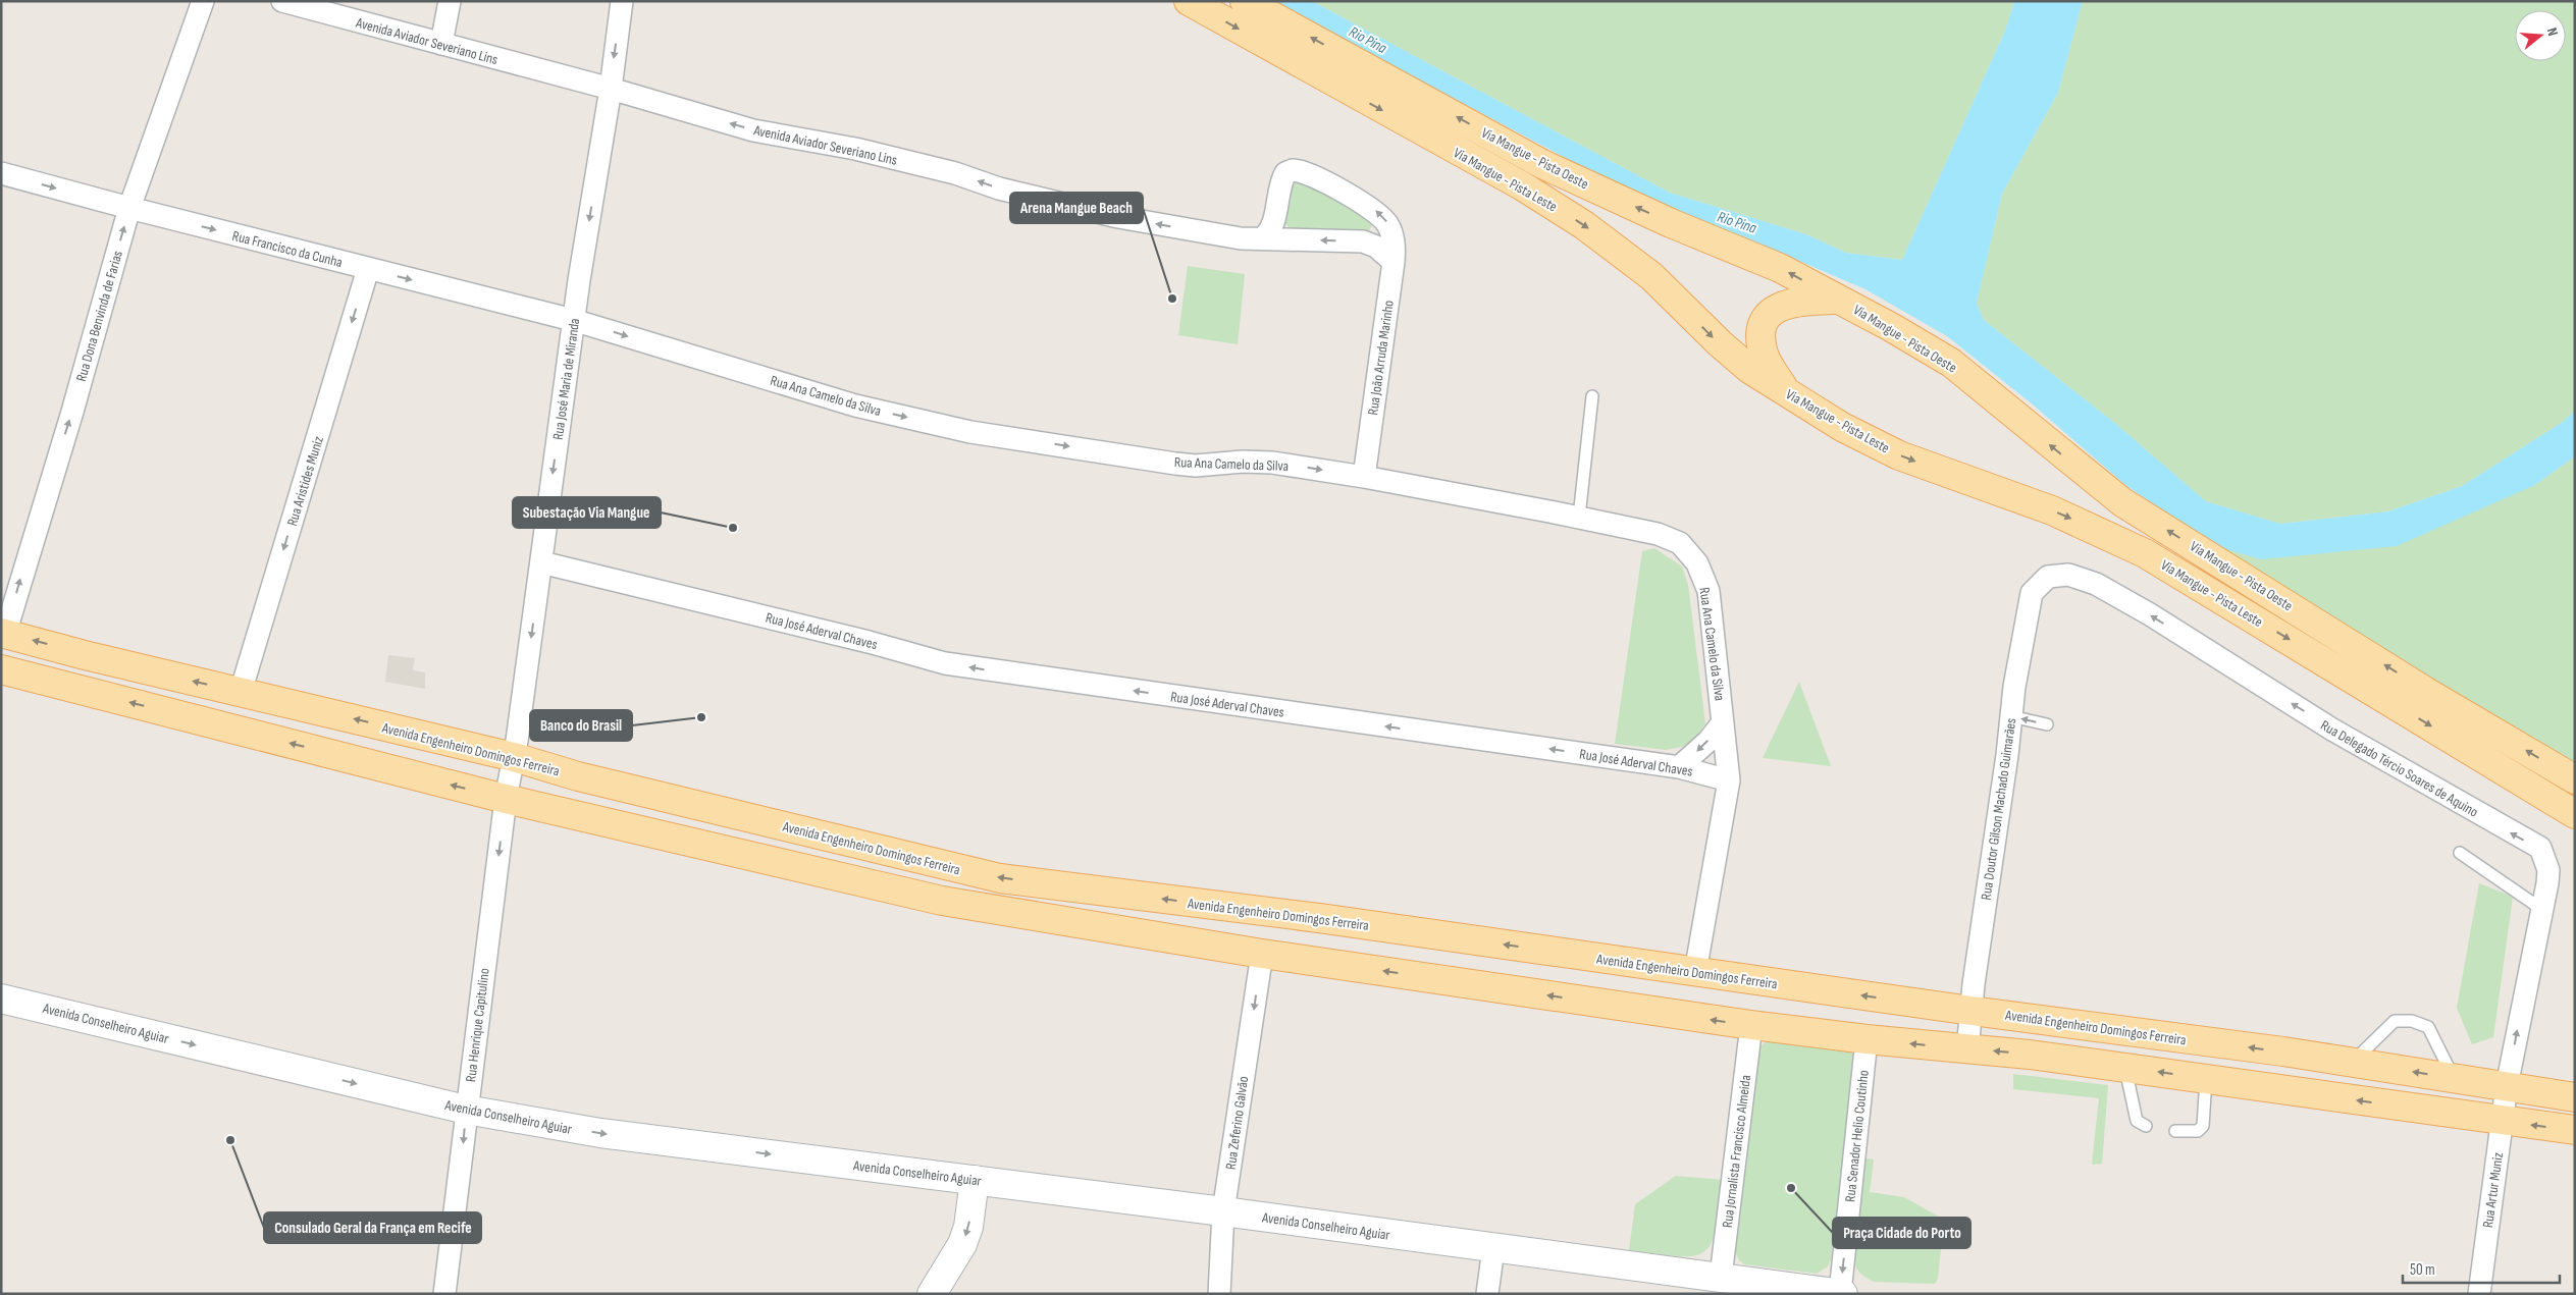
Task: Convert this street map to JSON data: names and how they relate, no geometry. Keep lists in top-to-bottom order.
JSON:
{
  "streets": {
    "main road": [
      "Via Mangue - Pista Oeste",
      "Via Mangue - Pista Leste",
      "Avenida Engenheiro Domingos Ferreira",
      "Avenida Conselheiro Aguiar"
    ],
    "street": [
      "Avenida Aviador Severiano Lins",
      "Rua Francisco da Cunha",
      "Rua Dona Benvinda de Farias",
      "Rua João Arruda Marinho",
      "Rua José Maria de Miranda",
      "Rua Ana Camelo da Silva",
      "Rua Aristides Muniz",
      "Rua José Aderval Chaves",
      "Rua Delegado Tércio Soares de Aquino",
      "Rua Doutor Gilson Machado Guimarães",
      "Rua Henrique Capitulino",
      "Rua Zeferino Galvão",
      "Rua Senador Helio Coutinho",
      "Rua Jornalista Francisco Almeida",
      "Rua Artur Muniz"
    ]
  },
  "crossings": [
    ["Avenida Aviador Severiano Lins", "Rua João Arruda Marinho"],
    ["Avenida Aviador Severiano Lins", "Rua José Maria de Miranda"],
    ["Rua Francisco da Cunha", "Rua Dona Benvinda de Farias"],
    ["Rua Francisco da Cunha", "Rua José Maria de Miranda"],
    ["Rua Francisco da Cunha", "Rua Ana Camelo da Silva"],
    ["Rua Francisco da Cunha", "Rua Aristides Muniz"],
    ["Rua Dona Benvinda de Farias", "Avenida Engenheiro Domingos Ferreira"],
    ["Rua João Arruda Marinho", "Rua Ana Camelo da Silva"],
    ["Rua José Maria de Miranda", "Rua Ana Camelo da Silva"],
    ["Rua José Maria de Miranda", "Rua José Aderval Chaves"],
    ["Rua José Maria de Miranda", "Avenida Engenheiro Domingos Ferreira"],
    ["Rua José Maria de Miranda", "Rua Henrique Capitulino"],
    ["Rua Ana Camelo da Silva", "Rua José Aderval Chaves"],
    ["Rua Aristides Muniz", "Avenida Engenheiro Domingos Ferreira"],
    ["Avenida Engenheiro Domingos Ferreira", "Rua Delegado Tércio Soares de Aquino"],
    ["Avenida Engenheiro Domingos Ferreira", "Rua Doutor Gilson Machado Guimarães"],
    ["Avenida Engenheiro Domingos Ferreira", "Rua Henrique Capitulino"],
    ["Avenida Engenheiro Domingos Ferreira", "Rua Artur Muniz"],
    ["Rua Delegado Tércio Soares de Aquino", "Rua Doutor Gilson Machado Guimarães"],
    ["Rua Delegado Tércio Soares de Aquino", "Rua Artur Muniz"],
    ["Avenida Conselheiro Aguiar", "Rua Henrique Capitulino"],
    ["Avenida Conselheiro Aguiar", "Rua Zeferino Galvão"],
    ["Avenida Conselheiro Aguiar", "Rua Senador Helio Coutinho"],
    ["Avenida Conselheiro Aguiar", "Rua Jornalista Francisco Almeida"]
  ],
  "one_way": [
    "Avenida Aviador Severiano Lins",
    "Via Mangue - Pista Oeste",
    "Via Mangue - Pista Leste",
    "Rua Francisco da Cunha",
    "Rua Dona Benvinda de Farias",
    "Rua José Maria de Miranda",
    "Rua Ana Camelo da Silva",
    "Rua Aristides Muniz",
    "Rua José Aderval Chaves",
    "Rua Delegado Tércio Soares de Aquino",
    "Avenida Conselheiro Aguiar",
    "Rua Henrique Capitulino",
    "Rua Zeferino Galvão",
    "Rua Senador Helio Coutinho"
  ],
  "water": ["Rio Pina"],
  "places": [
    "Arena Mangue Beach",
    "Subestação Via Mangue",
    "Banco do Brasil",
    "Consulado Geral da França em Recife",
    "Praça Cidade do Porto"
  ],
  "scale_bar": "50 m",
  "north": "right"
}
